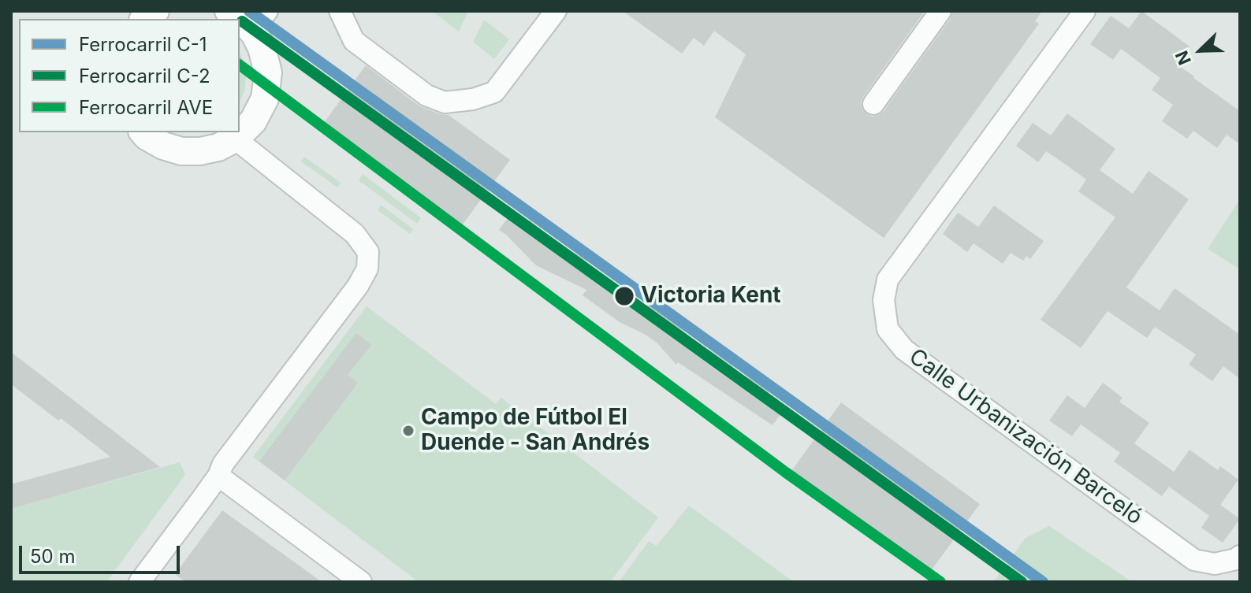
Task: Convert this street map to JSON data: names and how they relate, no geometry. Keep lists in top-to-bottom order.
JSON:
{
  "streets": {
    "street": ["Calle Urbanización Barceló"]
  },
  "places": ["Victoria Kent", "Campo de Fútbol El Duende - San Andrés"],
  "lines": ["rail line C-1", "rail line C-2", "rail line AVE"],
  "legend": ["Ferrocarril C-1", "Ferrocarril C-2", "Ferrocarril AVE"],
  "scale_bar": "50 m",
  "north": "bottom left"
}
